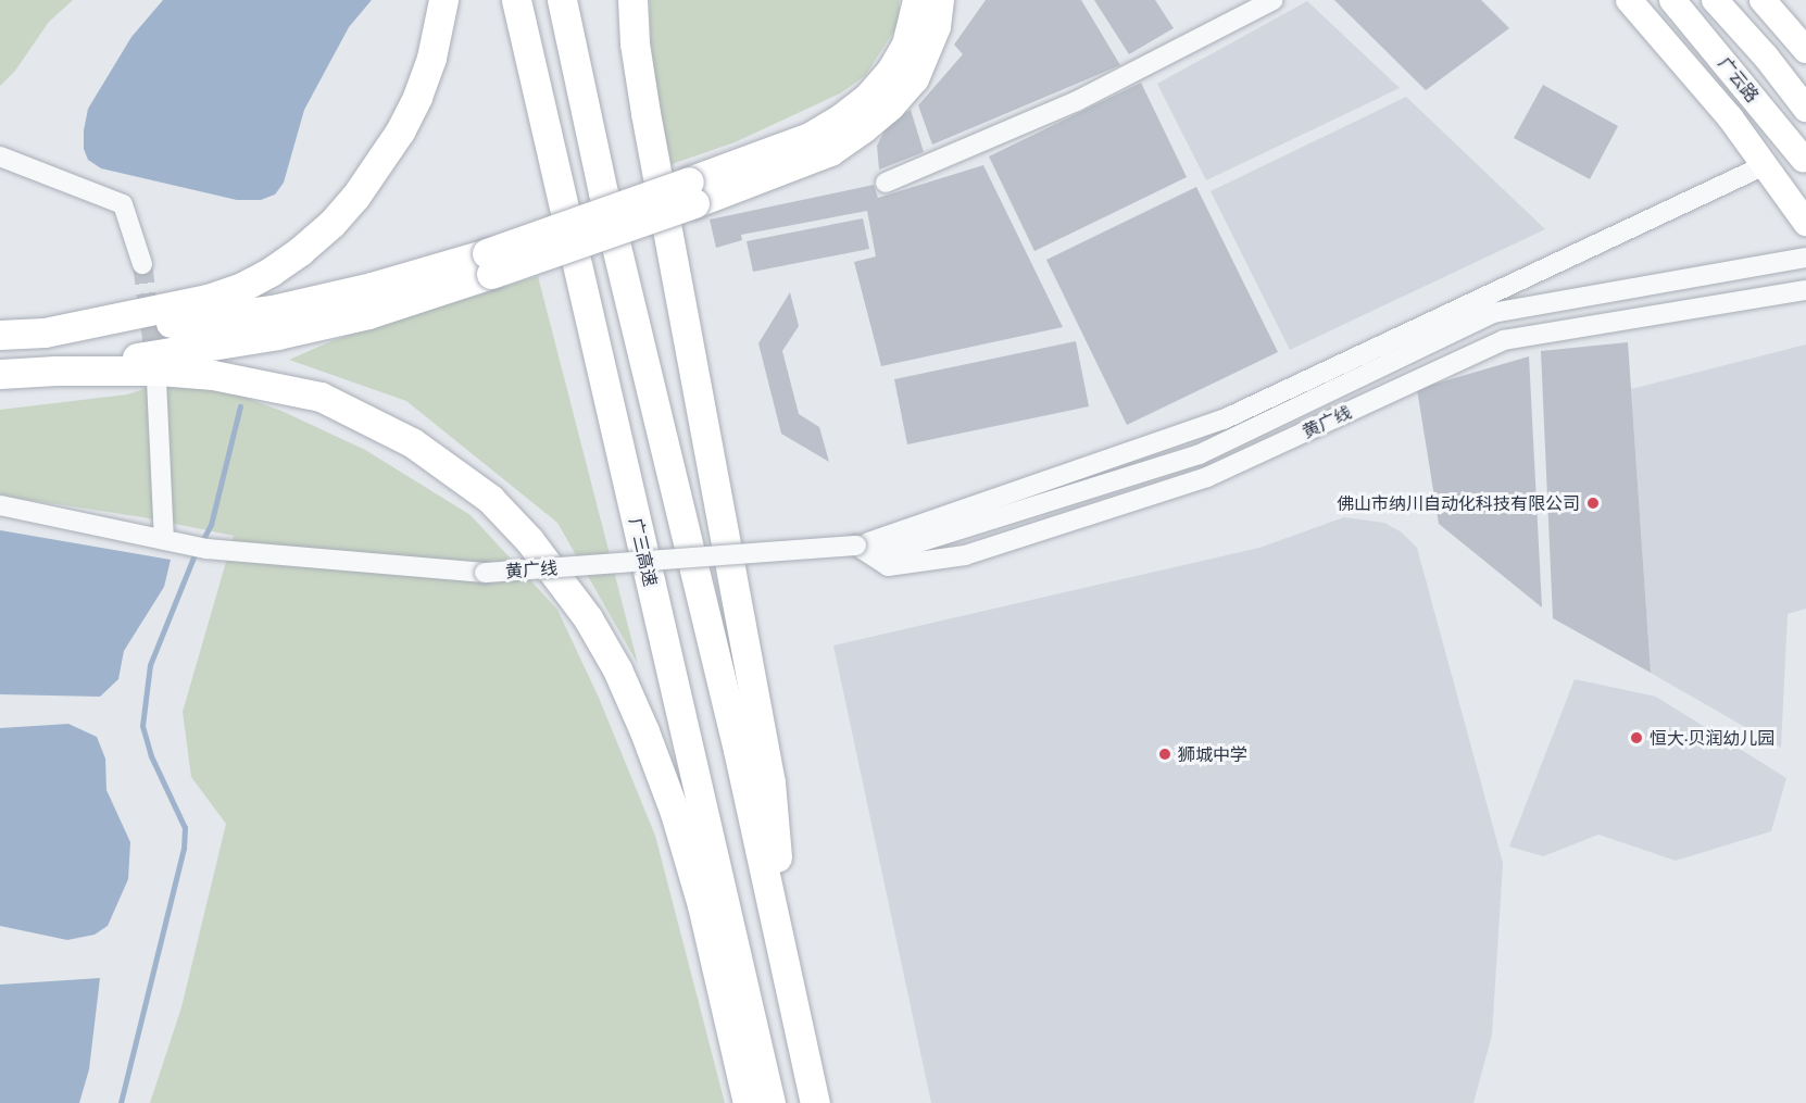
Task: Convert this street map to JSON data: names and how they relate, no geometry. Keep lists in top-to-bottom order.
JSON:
{
  "streets": {
    "highway": ["广三高速"],
    "main road": ["广云路"],
    "street": ["黄广线"]
  },
  "places": ["佛山市纳川自动化科技有限公司", "恒大·贝润幼儿园", "狮城中学"]
}
